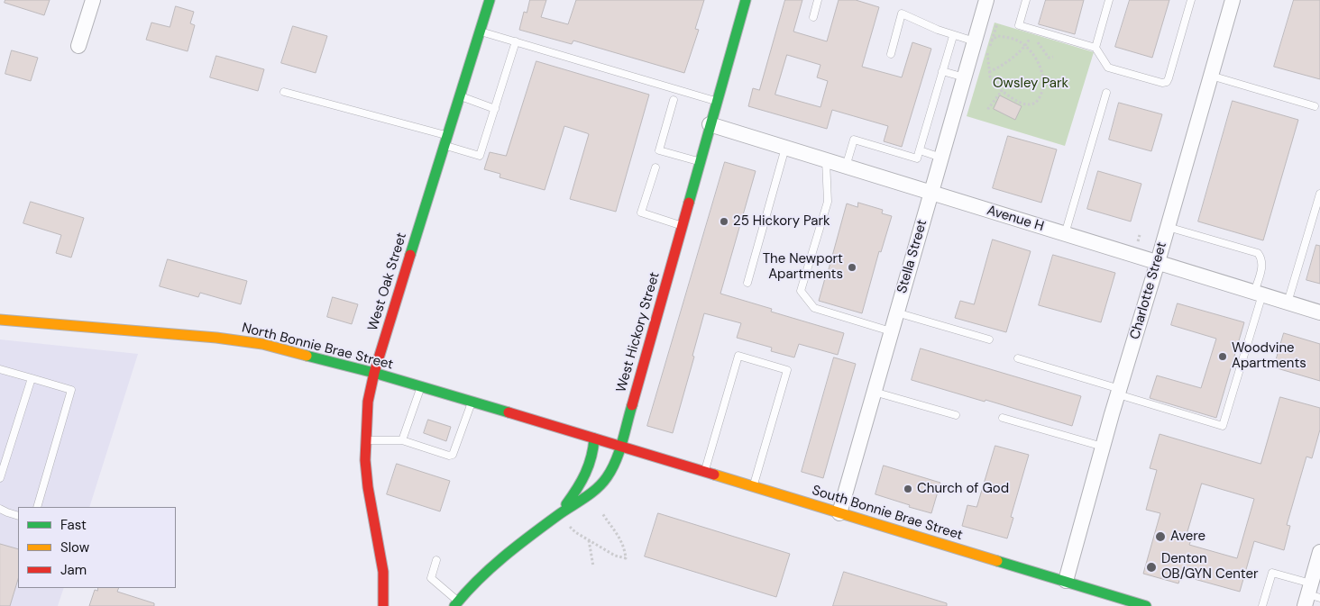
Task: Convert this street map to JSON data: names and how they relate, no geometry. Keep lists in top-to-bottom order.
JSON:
{
  "streets": {
    "main road": [
      "West Oak Street",
      "West Hickory Street",
      "North Bonnie Brae Street",
      "South Bonnie Brae Street"
    ],
    "street": ["Avenue H", "Stella Street", "Charlotte Street"]
  },
  "crossings": [
    ["Avenue H", "Stella Street"],
    ["Avenue H", "Charlotte Street"],
    ["Avenue H", "West Hickory Street"],
    ["Stella Street", "South Bonnie Brae Street"],
    ["West Oak Street", "North Bonnie Brae Street"],
    ["Charlotte Street", "South Bonnie Brae Street"],
    ["West Hickory Street", "North Bonnie Brae Street"],
    ["West Hickory Street", "South Bonnie Brae Street"],
    ["North Bonnie Brae Street", "South Bonnie Brae Street"]
  ],
  "parks": ["Owsley Park"],
  "places": [
    "25 Hickory Park",
    "The Newport Apartments",
    "Woodvine Apartments",
    "Church of God",
    "Avere",
    "Denton OB/GYN Center"
  ],
  "legend": ["Fast", "Slow", "Jam"]
}
